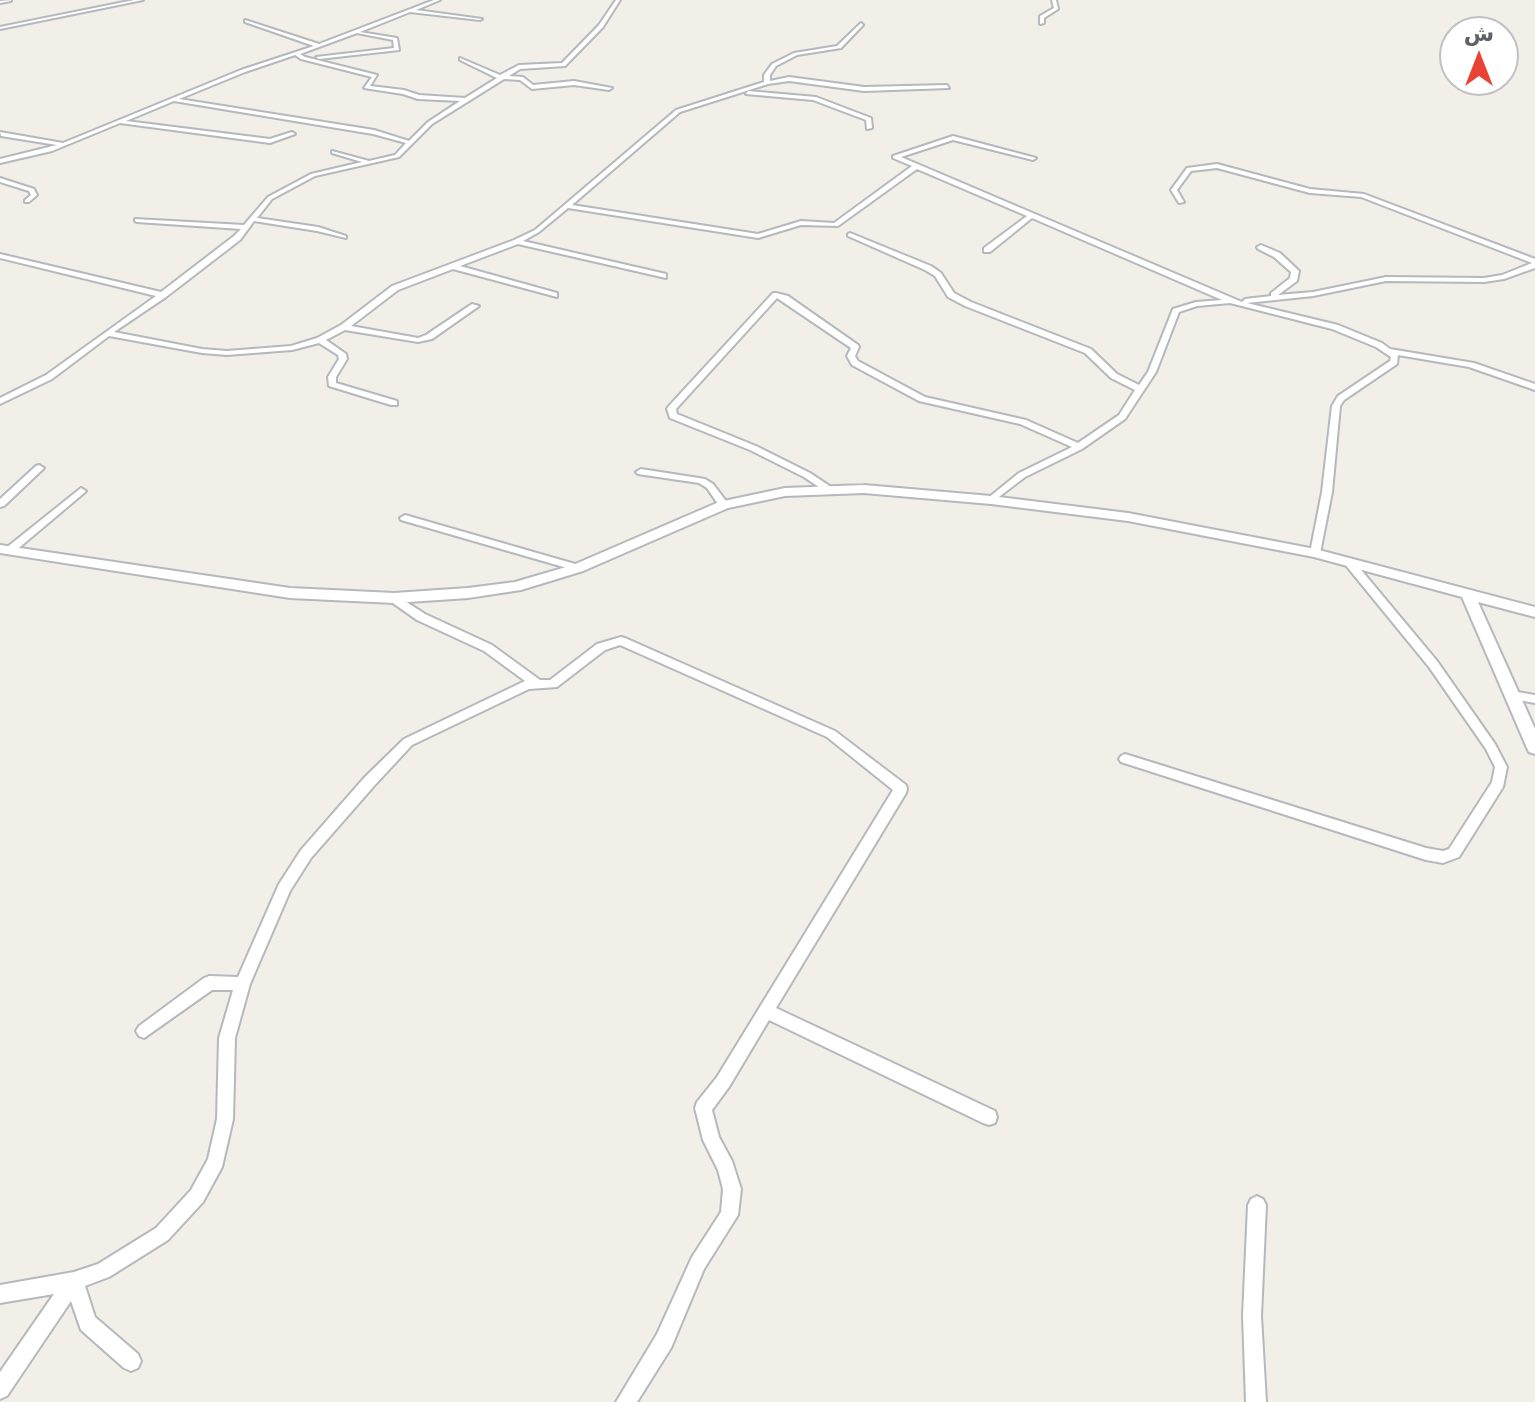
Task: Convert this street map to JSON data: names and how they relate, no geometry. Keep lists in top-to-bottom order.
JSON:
{
  "north": "top"
}
